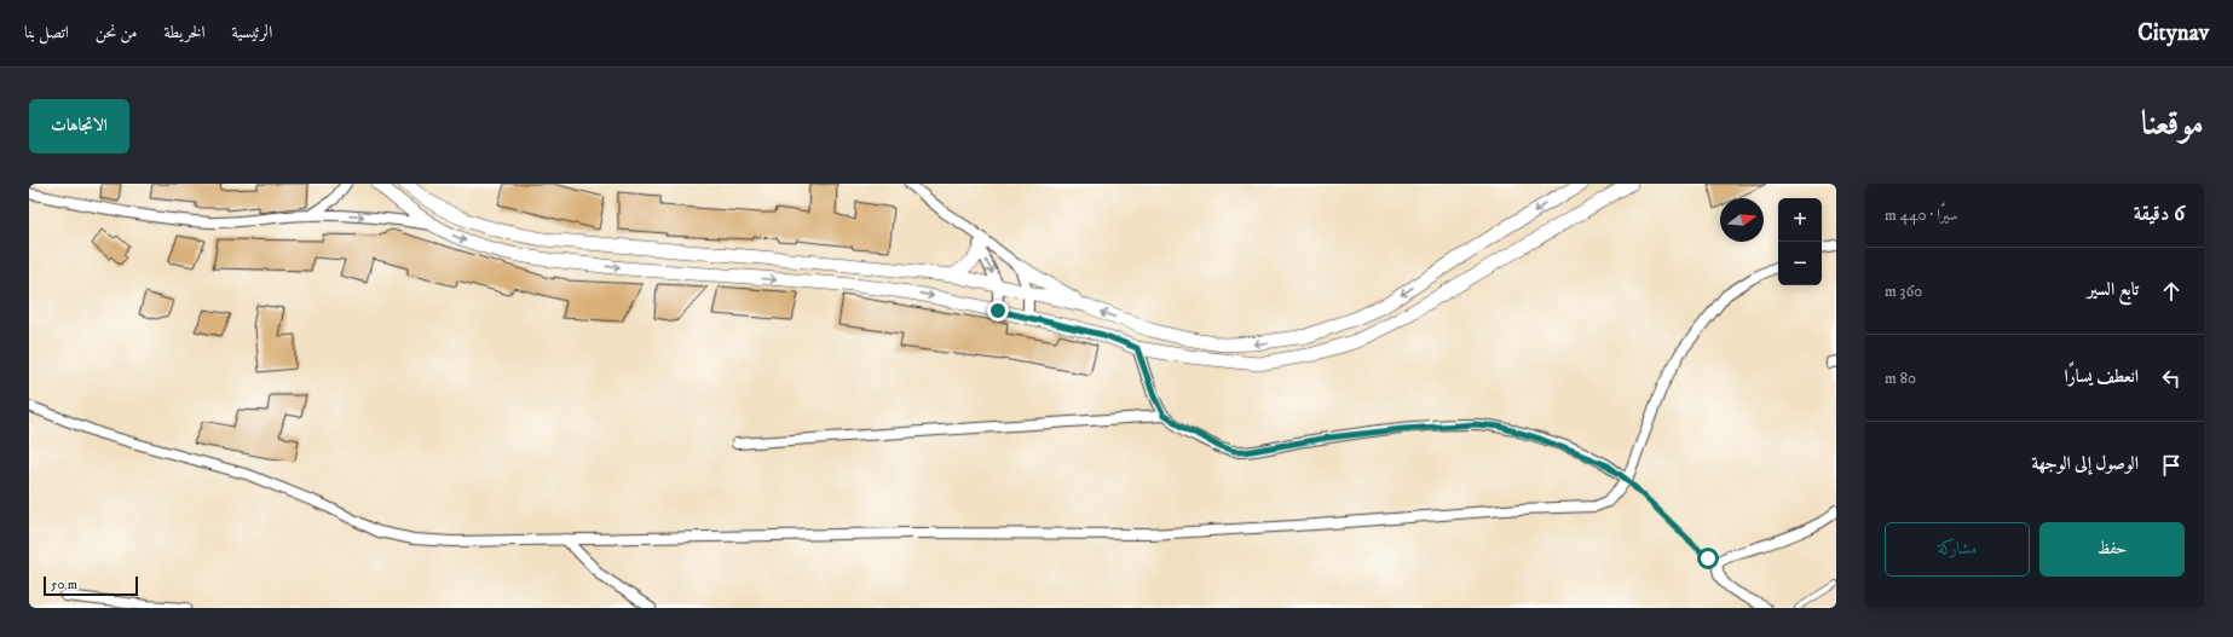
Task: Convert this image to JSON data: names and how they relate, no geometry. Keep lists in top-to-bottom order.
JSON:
{
  "scale_bar": "50 m",
  "north": "right",
  "page": {
    "header": "Citynav",
    "nav": [
      "الرئيسية",
      "الخريطة",
      "من نحن",
      "اتصل بنا"
    ],
    "title": "موقعنا",
    "buttons": [
      "الاتجاهات",
      ["حفظ", "مشاركة"]
    ],
    "heading": ["6 دقيقة", "سيرًا · 440 m"],
    "map_buttons": ["+", "−"],
    "list": [
      ["تابع السير", "360 m"],
      ["انعطف يسارًا", "80 m"],
      "الوصول إلى الوجهة"
    ],
    "scale": "50 m"
  }
}
